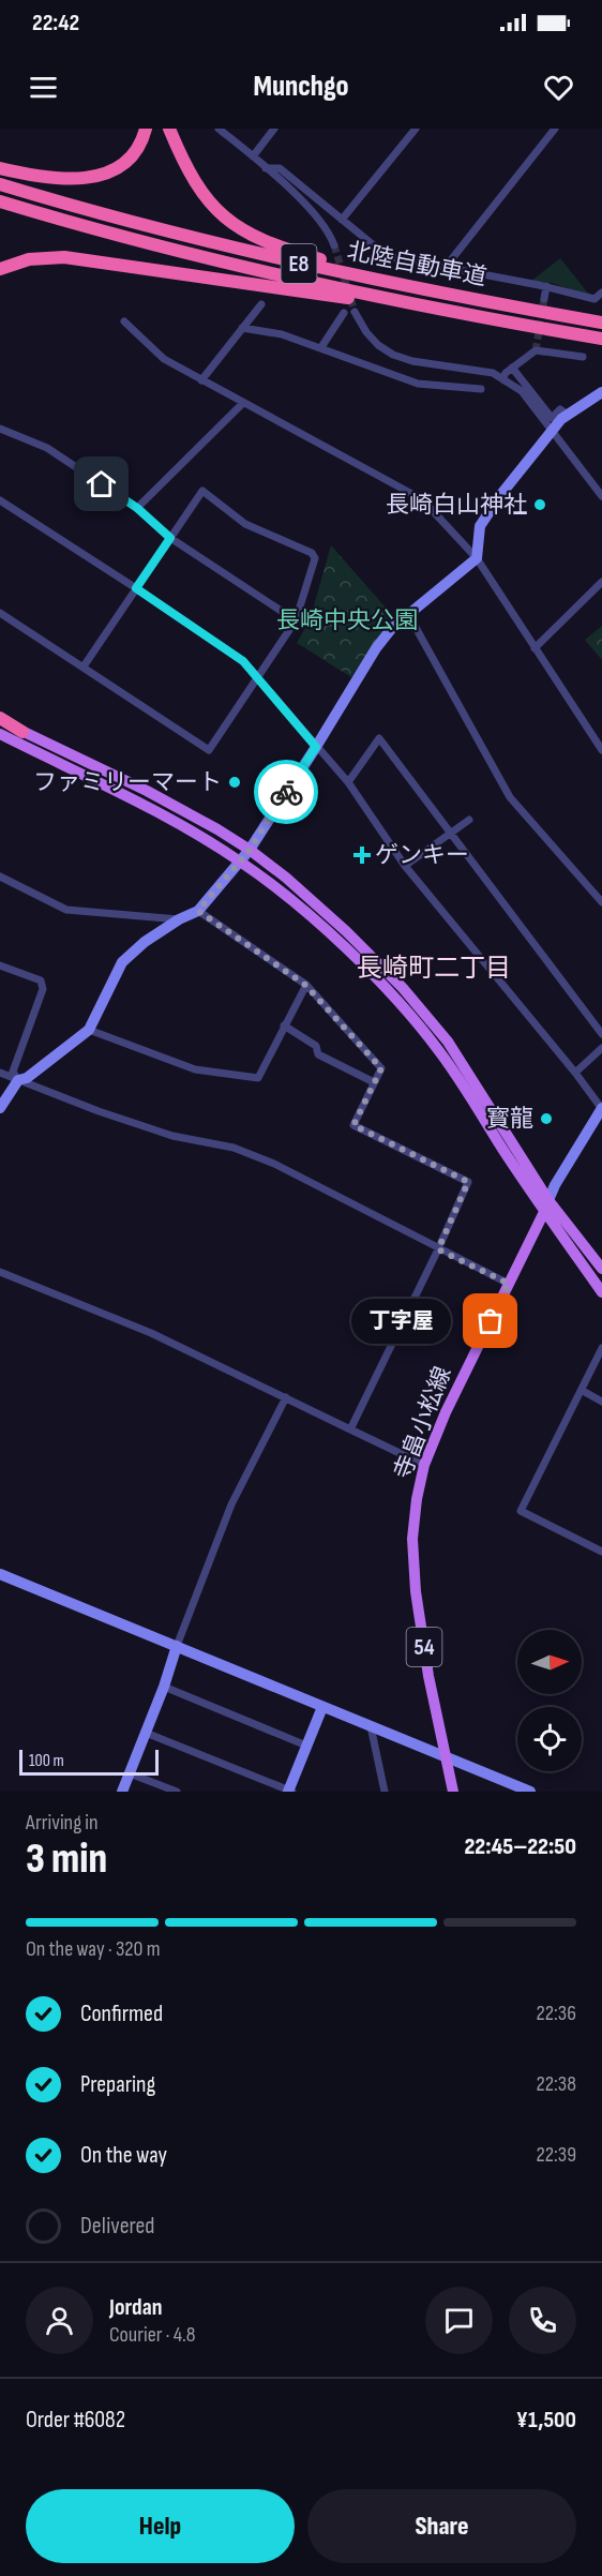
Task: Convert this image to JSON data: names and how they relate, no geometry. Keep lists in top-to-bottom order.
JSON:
{
  "streets": {
    "highway": ["E8", "北陸自動車道"],
    "main road": ["寺畠小松線", "54"]
  },
  "districts": ["長崎町二丁目"],
  "parks": ["長崎中央公園"],
  "places": {
    "other": [
      "長崎白山神社",
      "ファミリーマート",
      "寳龍",
      "丁字屋"
    ],
    "health": ["ゲンキー"]
  },
  "scale_bar": "100 m",
  "north": "right",
  "page": {
    "status": "22:42",
    "header": "Munchgo",
    "bubble": "丁字屋",
    "scale": "100 m",
    "heading": ["3 min", "Arriving in", "22:45–22:50"],
    "panel": [
      "Jordan",
      "Courier · 4.8",
      "Order #6082",
      "¥1,500"
    ],
    "bar": "On the way · 320 m",
    "list": [
      ["Confirmed", "22:36"],
      ["Preparing", "22:38"],
      ["On the way", "22:39"],
      "Delivered"
    ],
    "buttons": ["Help", "Share"]
  }
}
